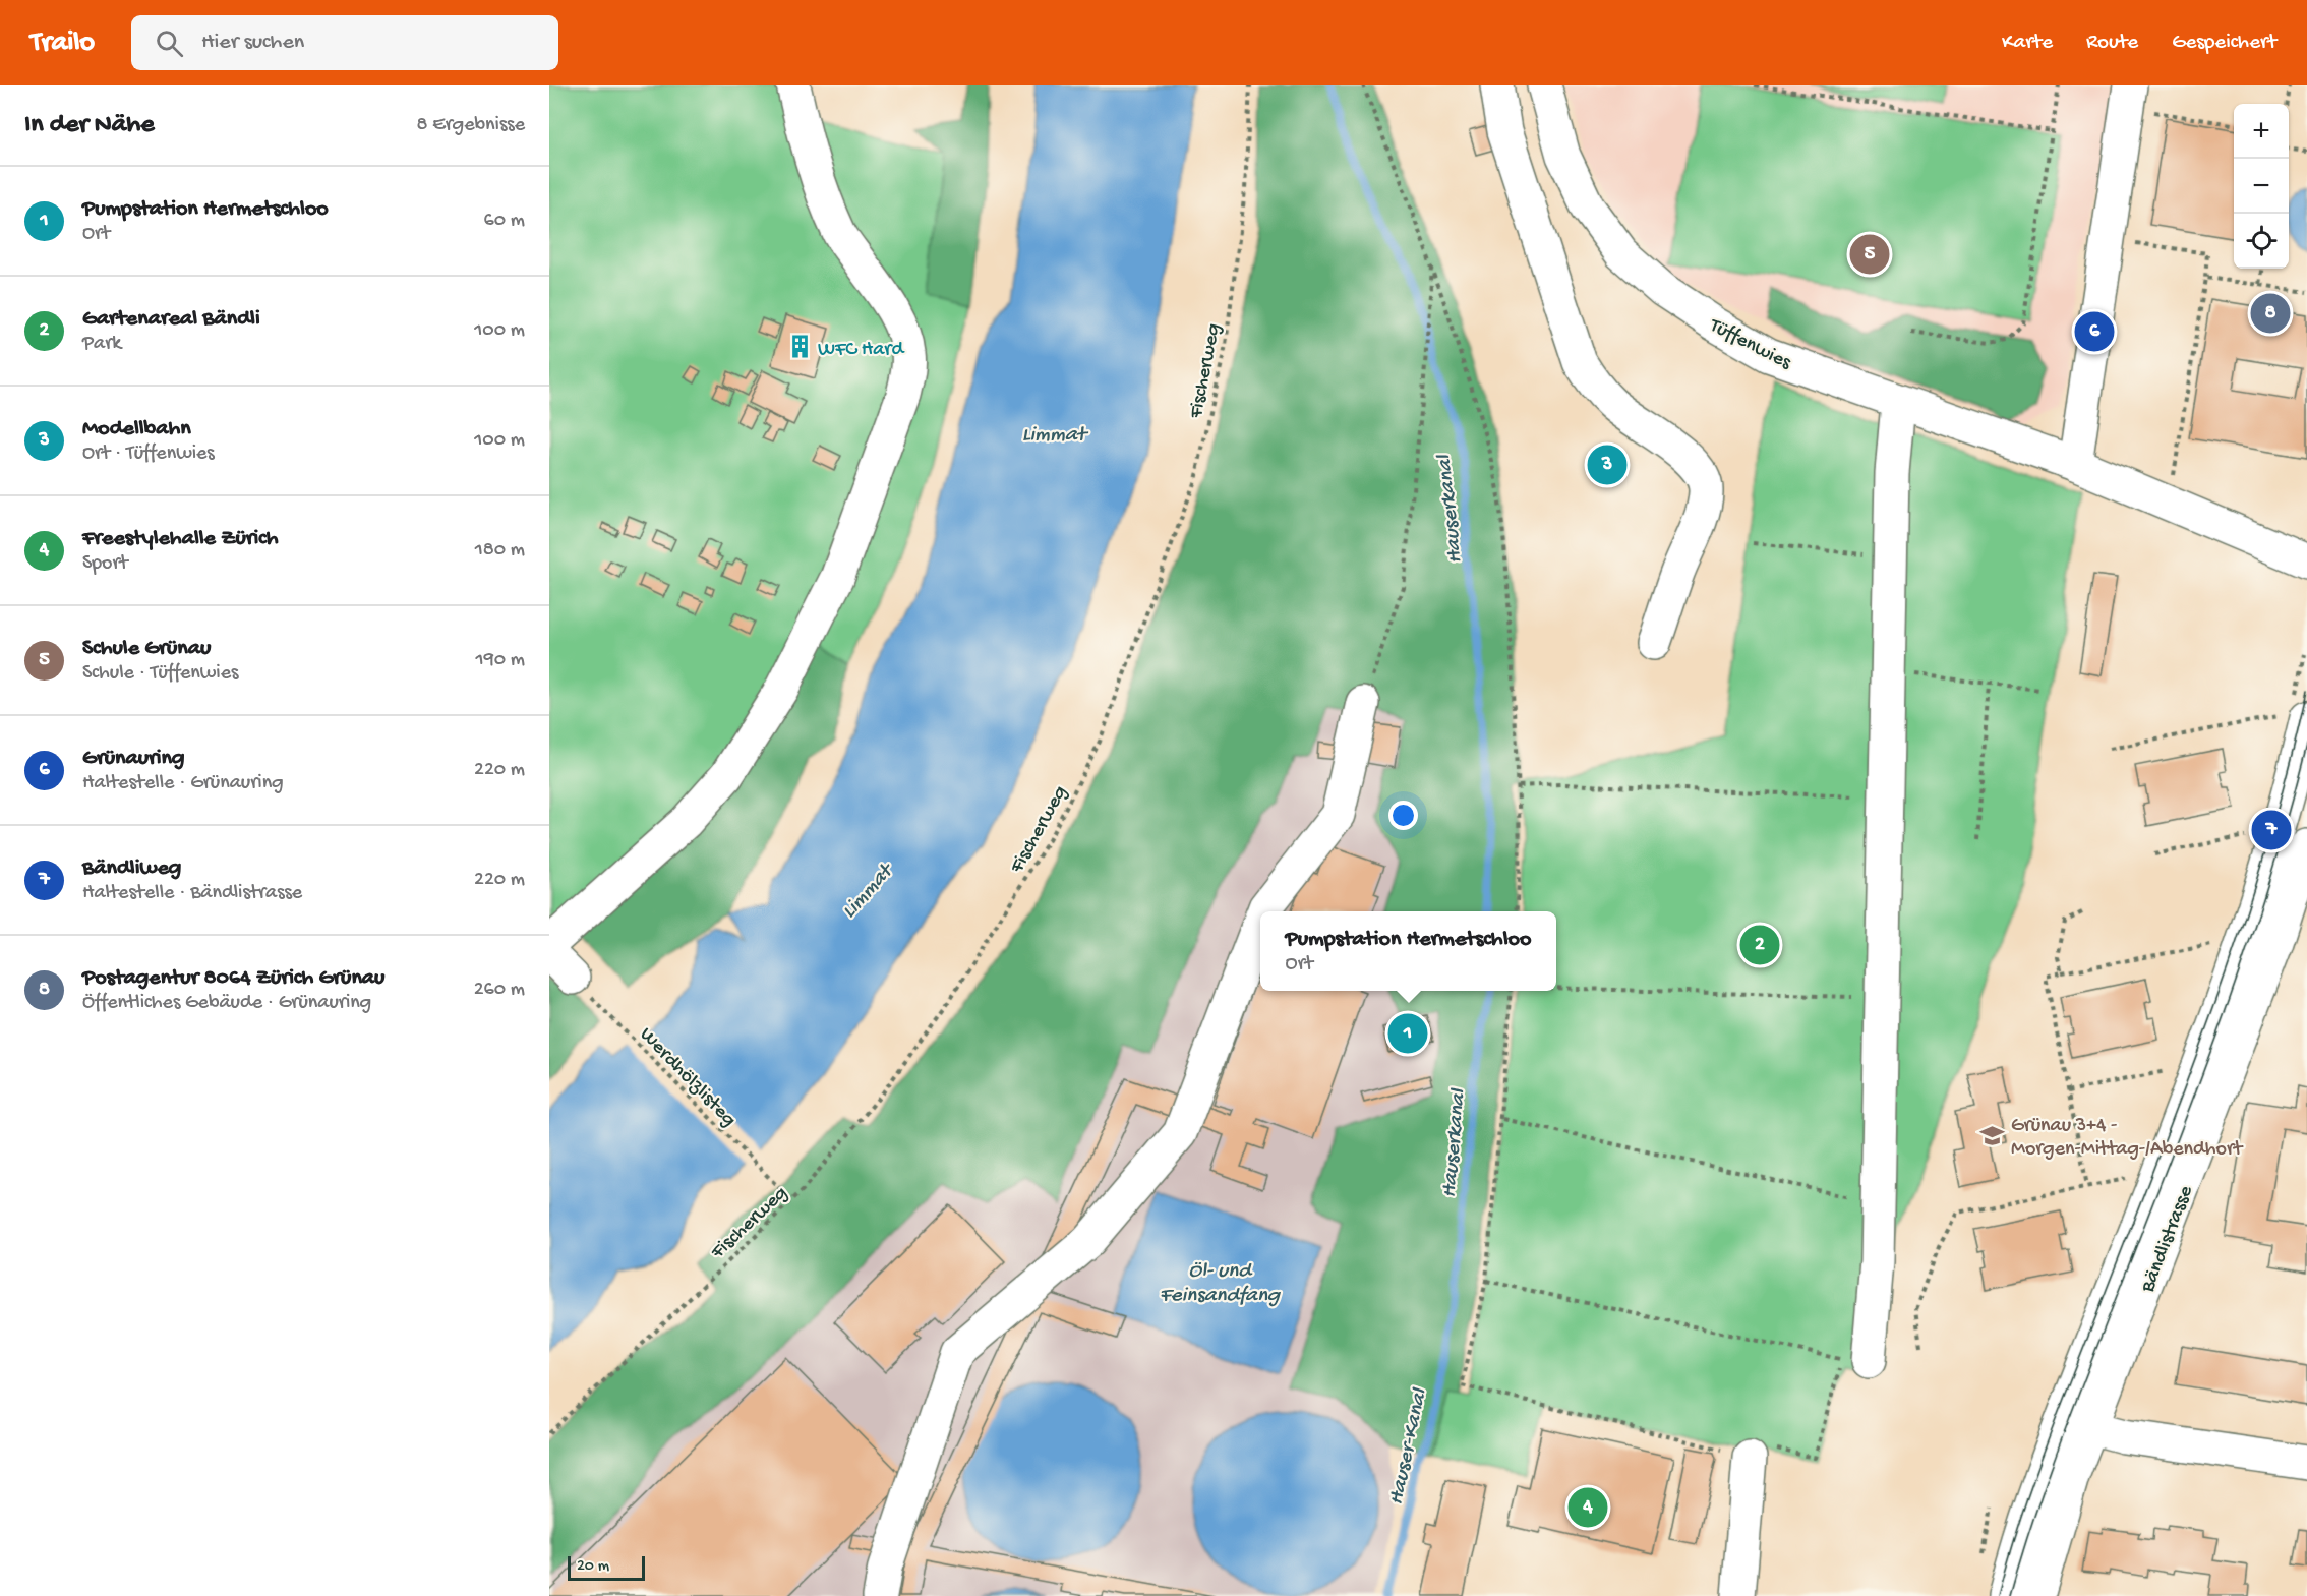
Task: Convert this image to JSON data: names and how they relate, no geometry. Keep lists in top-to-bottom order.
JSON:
{
  "streets": {
    "street": ["Tüffenwies", "Bändlistrasse"],
    "path": ["Fischerweg", "Werdhölzlisteg"]
  },
  "crossings": [
    ["Fischerweg", "Werdhölzlisteg"]
  ],
  "water": [
    "Limmat",
    "Hauserkanal",
    "Öl- und Feinsandfang",
    "Hauser-Kanal"
  ],
  "places": {
    "building": ["WFC Hard"],
    "school or university": ["Grünau 3+4 - Morgen-Mittag-/Abendhort"]
  },
  "scale_bar": "20 m",
  "page": {
    "header": "Trailo",
    "search": "Hier suchen",
    "nav": ["Karte", "Route", "Gespeichert"],
    "heading": ["In der Nähe", "8 Ergebnisse"],
    "map_buttons": ["+", "−"],
    "list": [
      {
        "mark": "1",
        "name": "Pumpstation Hermetschloo",
        "note": "Ort",
        "value": "60 m"
      },
      {
        "mark": "2",
        "name": "Gartenareal Bändli",
        "note": "Park",
        "value": "100 m"
      },
      {
        "mark": "3",
        "name": "Modellbahn",
        "note": "Ort · Tüffenwies",
        "value": "100 m"
      },
      {
        "mark": "4",
        "name": "Freestylehalle Zürich",
        "note": "Sport",
        "value": "180 m"
      },
      {
        "mark": "5",
        "name": "Schule Grünau",
        "note": "Schule · Tüffenwies",
        "value": "190 m"
      },
      {
        "mark": "6",
        "name": "Grünauring",
        "note": "Haltestelle · Grünauring",
        "value": "220 m"
      },
      {
        "mark": "7",
        "name": "Bändliweg",
        "note": "Haltestelle · Bändlistrasse",
        "value": "220 m"
      },
      {
        "mark": "8",
        "name": "Postagentur 8064 Zürich Grünau",
        "note": "Öffentliches Gebäude · Grünauring",
        "value": "260 m"
      }
    ],
    "pins": [
      "5",
      "8",
      "6",
      "3",
      "7",
      "2",
      "1",
      "4"
    ],
    "popup": ["Pumpstation Hermetschloo", "Ort"],
    "scale": "20 m"
  }
}
